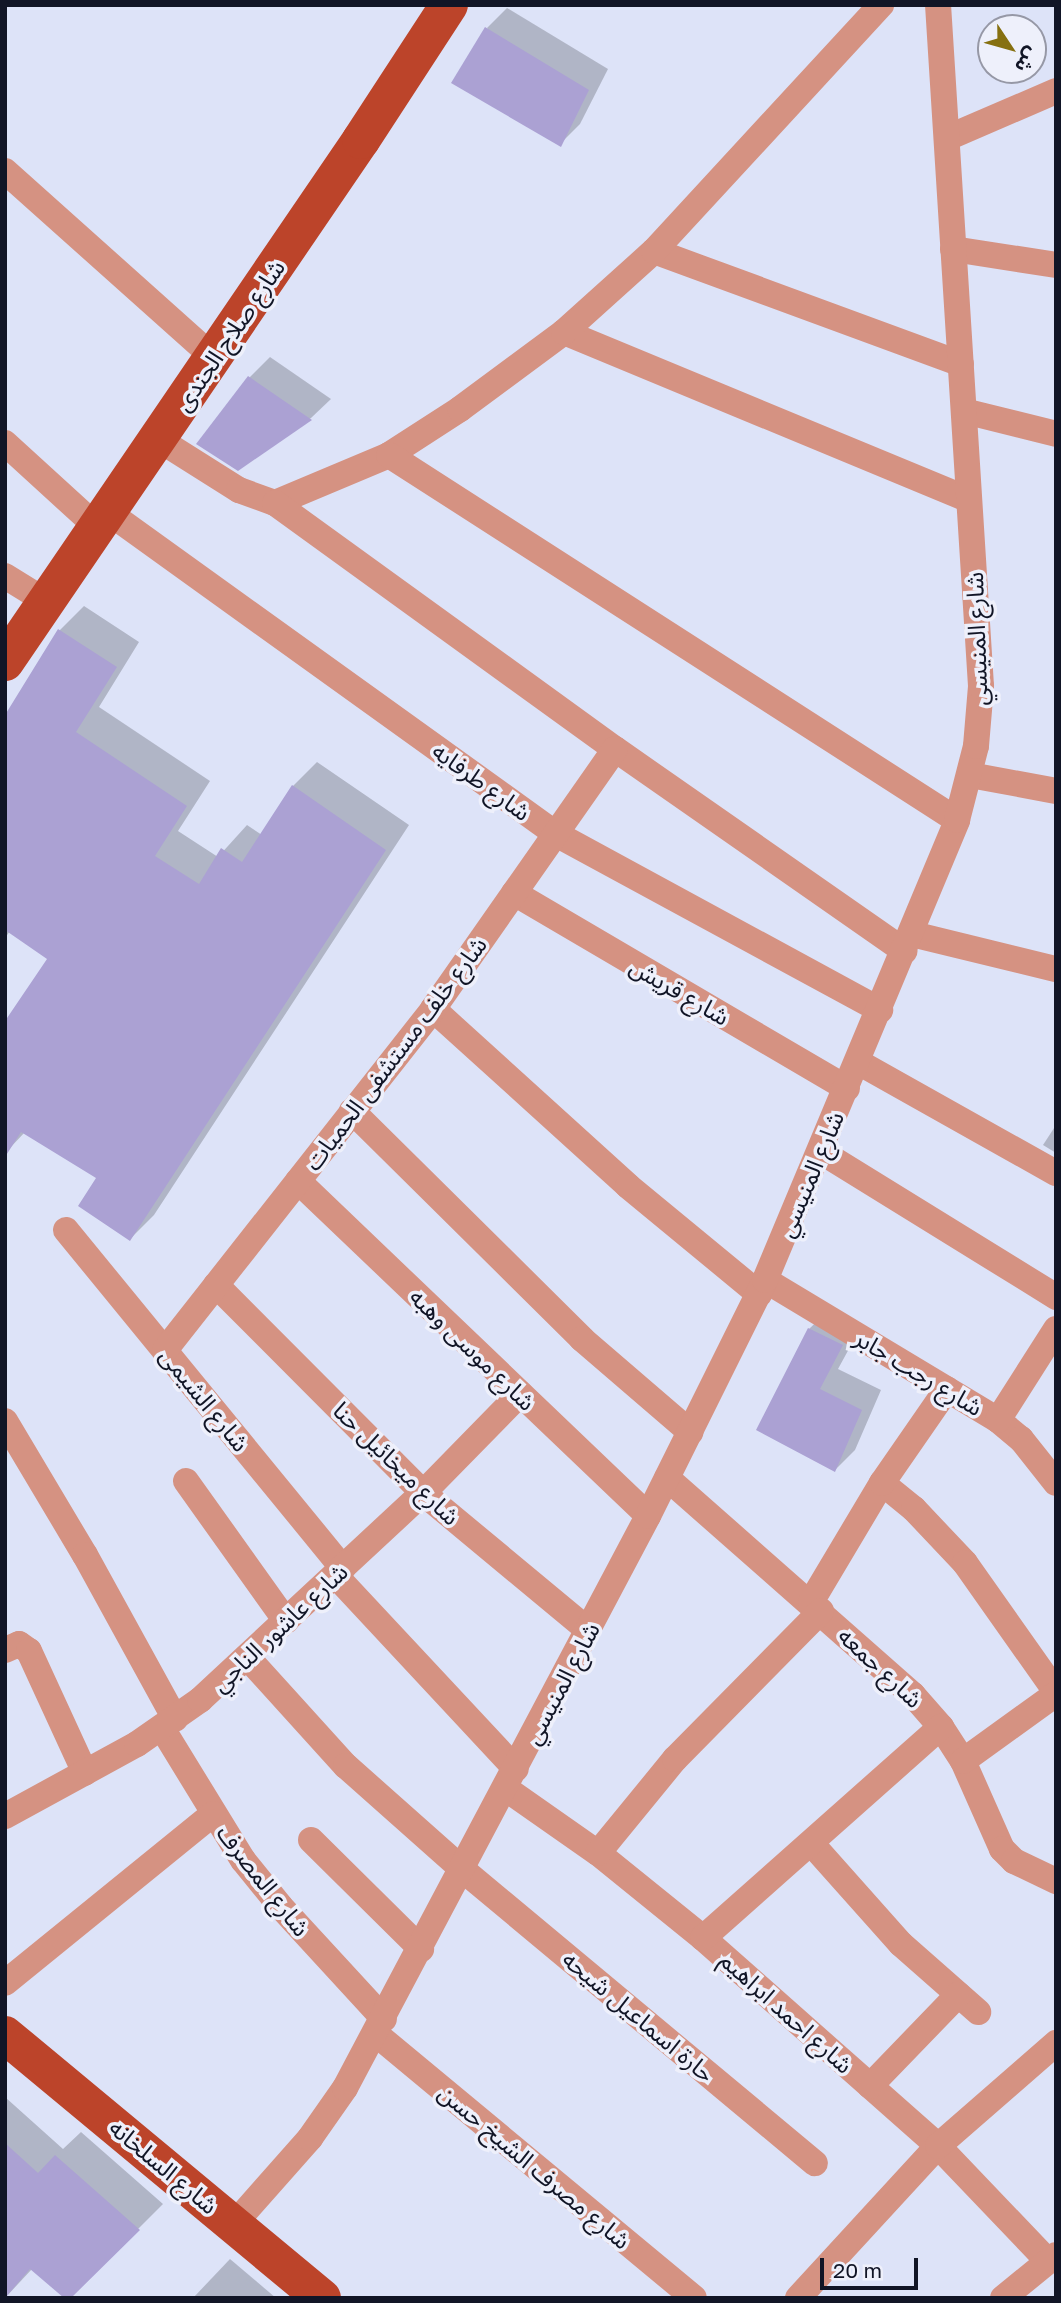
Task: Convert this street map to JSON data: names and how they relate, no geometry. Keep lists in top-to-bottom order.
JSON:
{
  "streets": {
    "main road": ["شارع صلاح الجندى", "شارع السلخانه"],
    "street": [
      "شارع المنيسي",
      "شارع طرفايه",
      "شارع قريش",
      "شارع خلف مستشفى الحميات",
      "شارع موسى وهبه",
      "شارع رجب جابر",
      "شارع الشيمى",
      "شارع ميخائيل حنا",
      "شارع عاشور الناجي",
      "شارع جمعه",
      "شارع المصرف",
      "شارع احمد ابراهيم",
      "حارة اسماعيل شيحه",
      "شارع مصرف الشيخ حسن"
    ]
  },
  "crossings": [
    ["شارع صلاح الجندى", "شارع طرفايه"],
    ["شارع المنيسي", "شارع طرفايه"],
    ["شارع المنيسي", "شارع قريش"],
    ["شارع المنيسي", "شارع موسى وهبه"],
    ["شارع المنيسي", "شارع رجب جابر"],
    ["شارع المنيسي", "شارع الشيمى"],
    ["شارع المنيسي", "شارع ميخائيل حنا"],
    ["شارع المنيسي", "شارع جمعه"],
    ["شارع المنيسي", "شارع المصرف"],
    ["شارع المنيسي", "شارع احمد ابراهيم"],
    ["شارع المنيسي", "حارة اسماعيل شيحه"],
    ["شارع المنيسي", "شارع السلخانه"],
    ["شارع المنيسي", "شارع مصرف الشيخ حسن"],
    ["شارع طرفايه", "شارع خلف مستشفى الحميات"],
    ["شارع قريش", "شارع خلف مستشفى الحميات"],
    ["شارع خلف مستشفى الحميات", "شارع موسى وهبه"],
    ["شارع خلف مستشفى الحميات", "شارع رجب جابر"],
    ["شارع خلف مستشفى الحميات", "شارع الشيمى"],
    ["شارع خلف مستشفى الحميات", "شارع ميخائيل حنا"],
    ["شارع موسى وهبه", "شارع عاشور الناجي"],
    ["شارع الشيمى", "شارع عاشور الناجي"],
    ["شارع الشيمى", "شارع احمد ابراهيم"],
    ["شارع ميخائيل حنا", "شارع عاشور الناجي"],
    ["شارع عاشور الناجي", "شارع المصرف"],
    ["شارع عاشور الناجي", "حارة اسماعيل شيحه"],
    ["شارع المصرف", "شارع مصرف الشيخ حسن"]
  ],
  "scale_bar": "20 m",
  "north": "bottom right"
}
